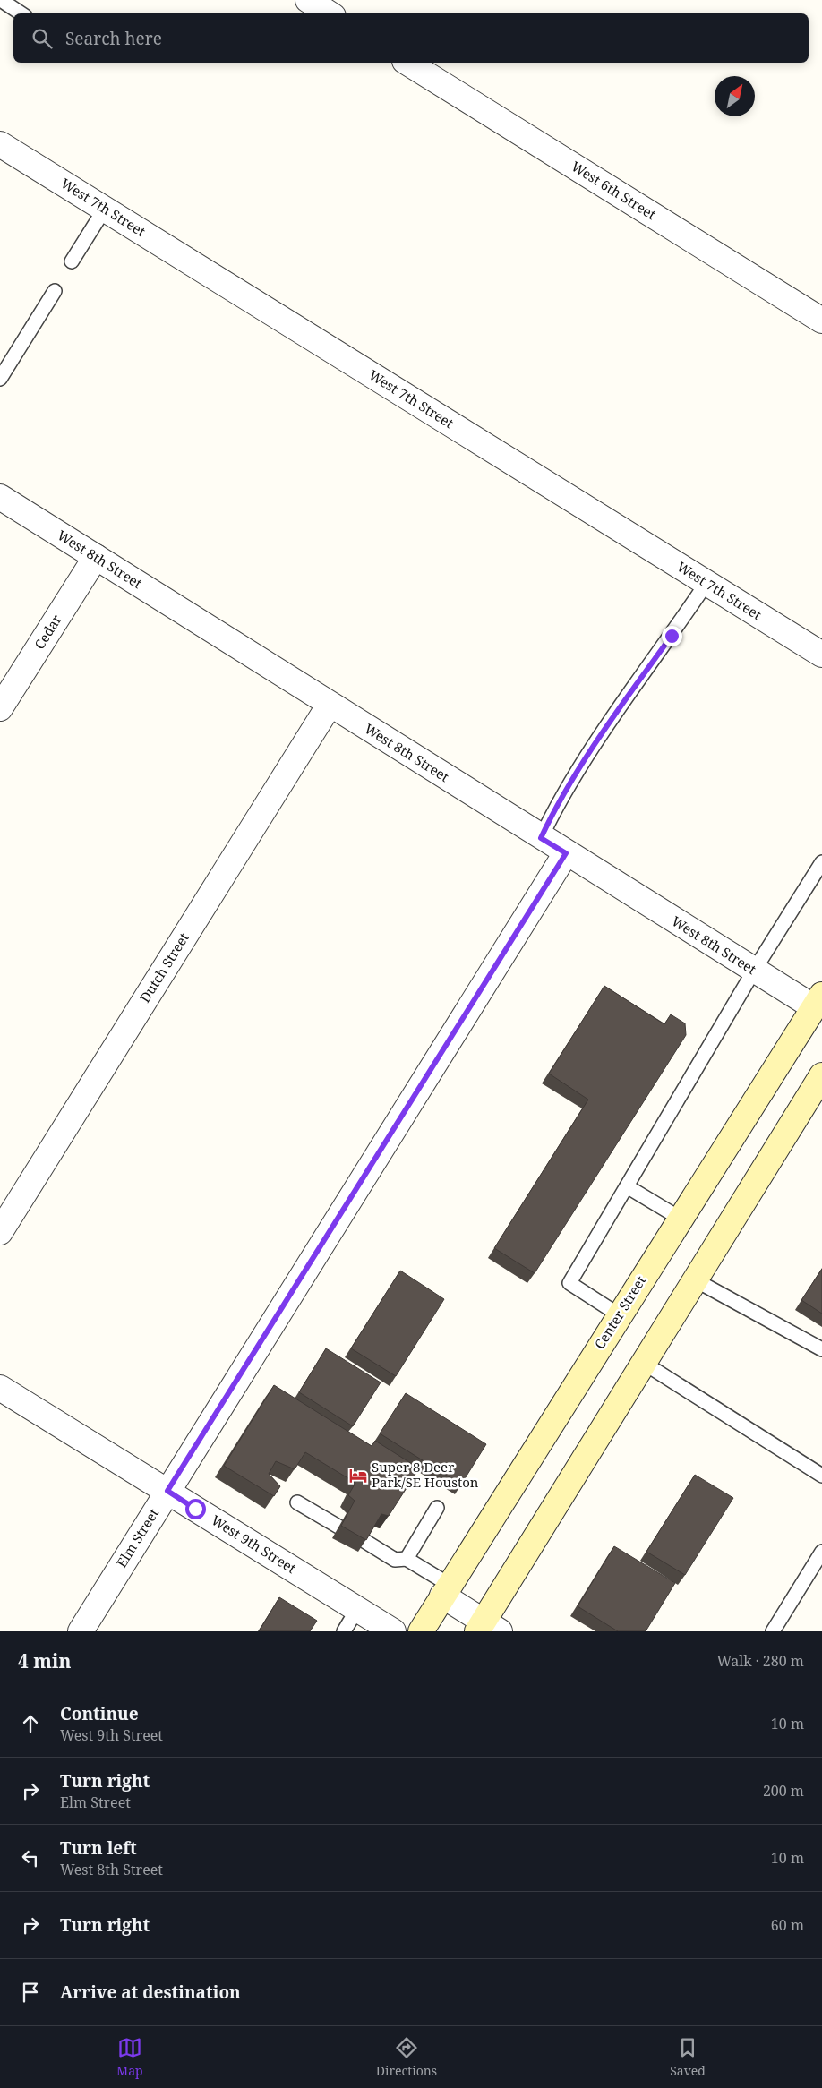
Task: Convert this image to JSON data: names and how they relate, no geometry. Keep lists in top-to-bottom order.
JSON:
{
  "streets": {
    "main road": ["Center Street"],
    "street": [
      "West 6th Street",
      "West 7th Street",
      "West 8th Street",
      "Cedar",
      "Dutch Street",
      "Elm Street",
      "West 9th Street"
    ]
  },
  "crossings": [
    ["West 8th Street", "Cedar"],
    ["West 8th Street", "Dutch Street"],
    ["West 8th Street", "Center Street"],
    ["West 8th Street", "Elm Street"],
    ["Elm Street", "West 9th Street"]
  ],
  "places": {
    "hotel": ["Super 8 Deer Park/SE Houston"]
  },
  "north": "top right",
  "page": {
    "search": "Search here",
    "heading": ["4 min", "Walk · 280 m"],
    "list": [
      ["Continue", "West 9th Street", "10 m"],
      ["Turn right", "Elm Street", "200 m"],
      ["Turn left", "West 8th Street", "10 m"],
      ["Turn right", "60 m"],
      "Arrive at destination"
    ],
    "nav": ["Map", "Directions", "Saved"]
  }
}
